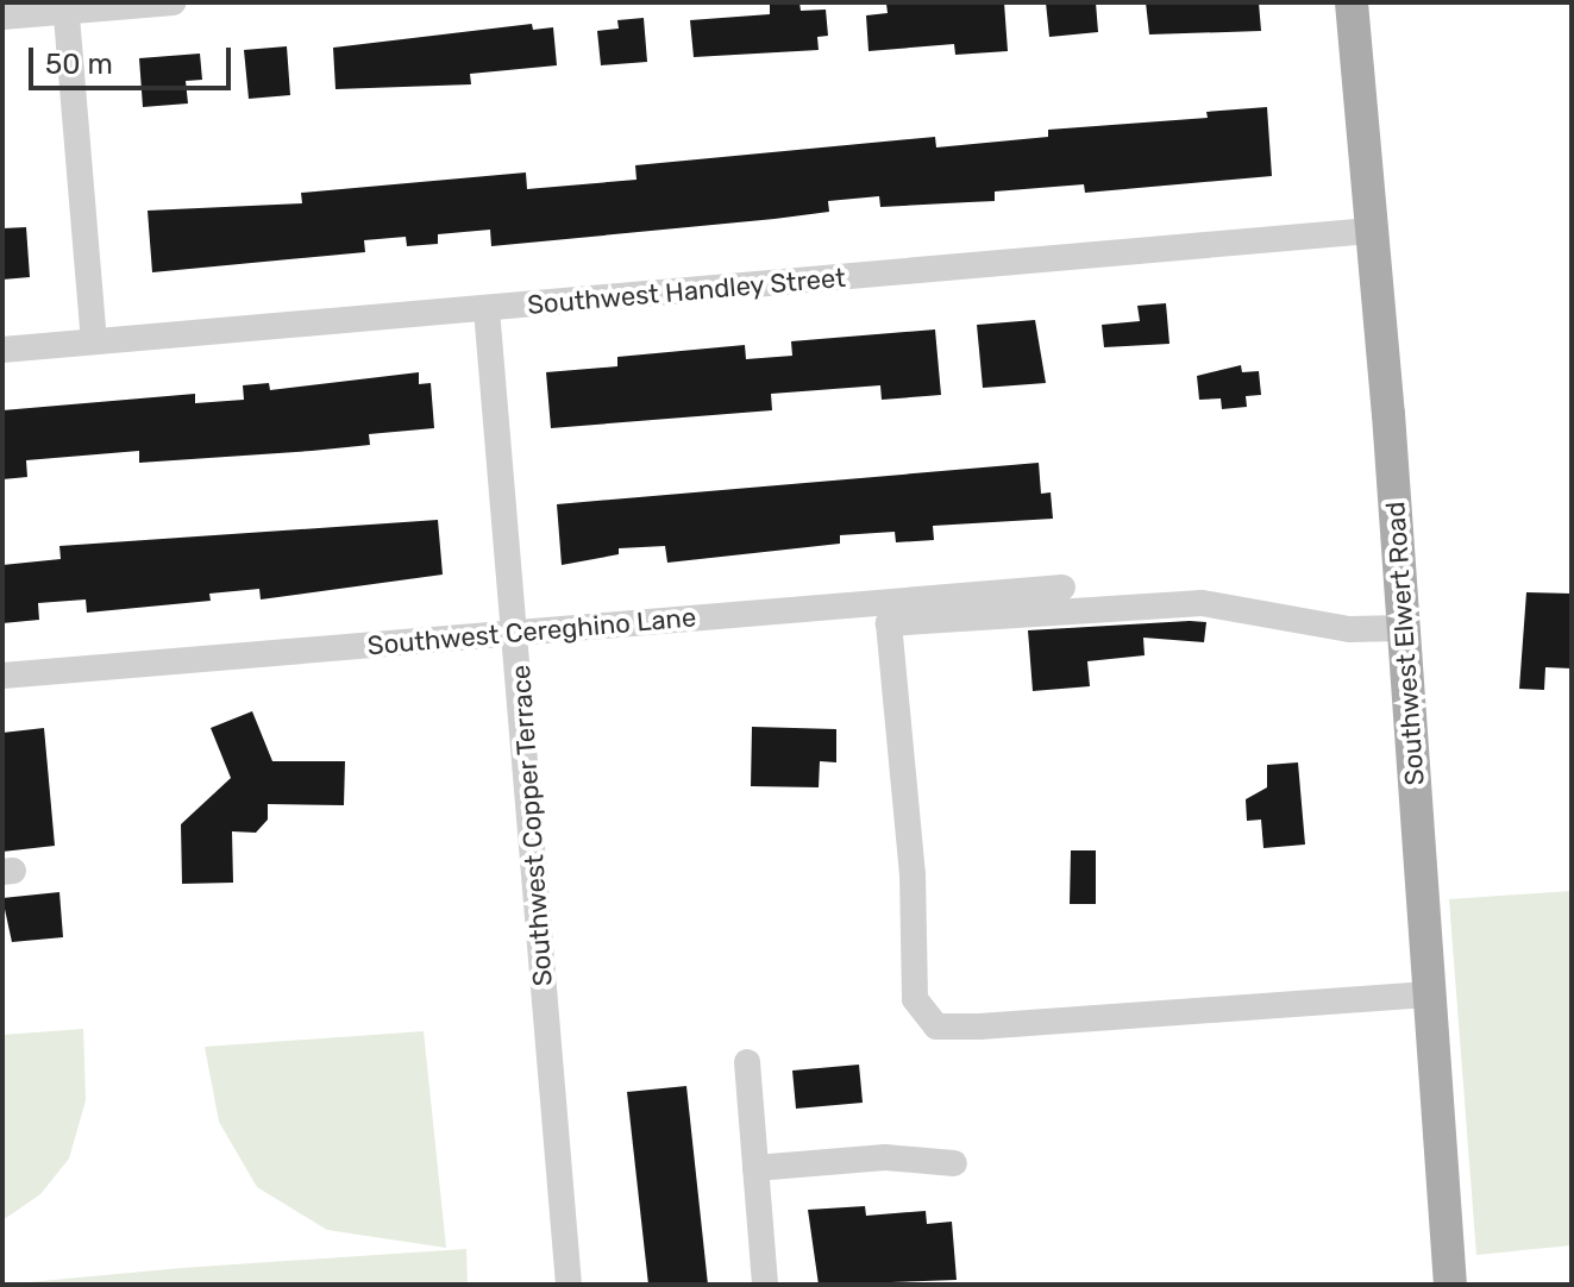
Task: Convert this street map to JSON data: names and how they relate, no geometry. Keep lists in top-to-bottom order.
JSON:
{
  "streets": {
    "main road": ["Southwest Elwert Road"],
    "street": ["Southwest Handley Street", "Southwest Cereghino Lane", "Southwest Copper Terrace"]
  },
  "crossings": [
    ["Southwest Handley Street", "Southwest Elwert Road"],
    ["Southwest Handley Street", "Southwest Copper Terrace"],
    ["Southwest Cereghino Lane", "Southwest Copper Terrace"]
  ],
  "scale_bar": "50 m"
}
